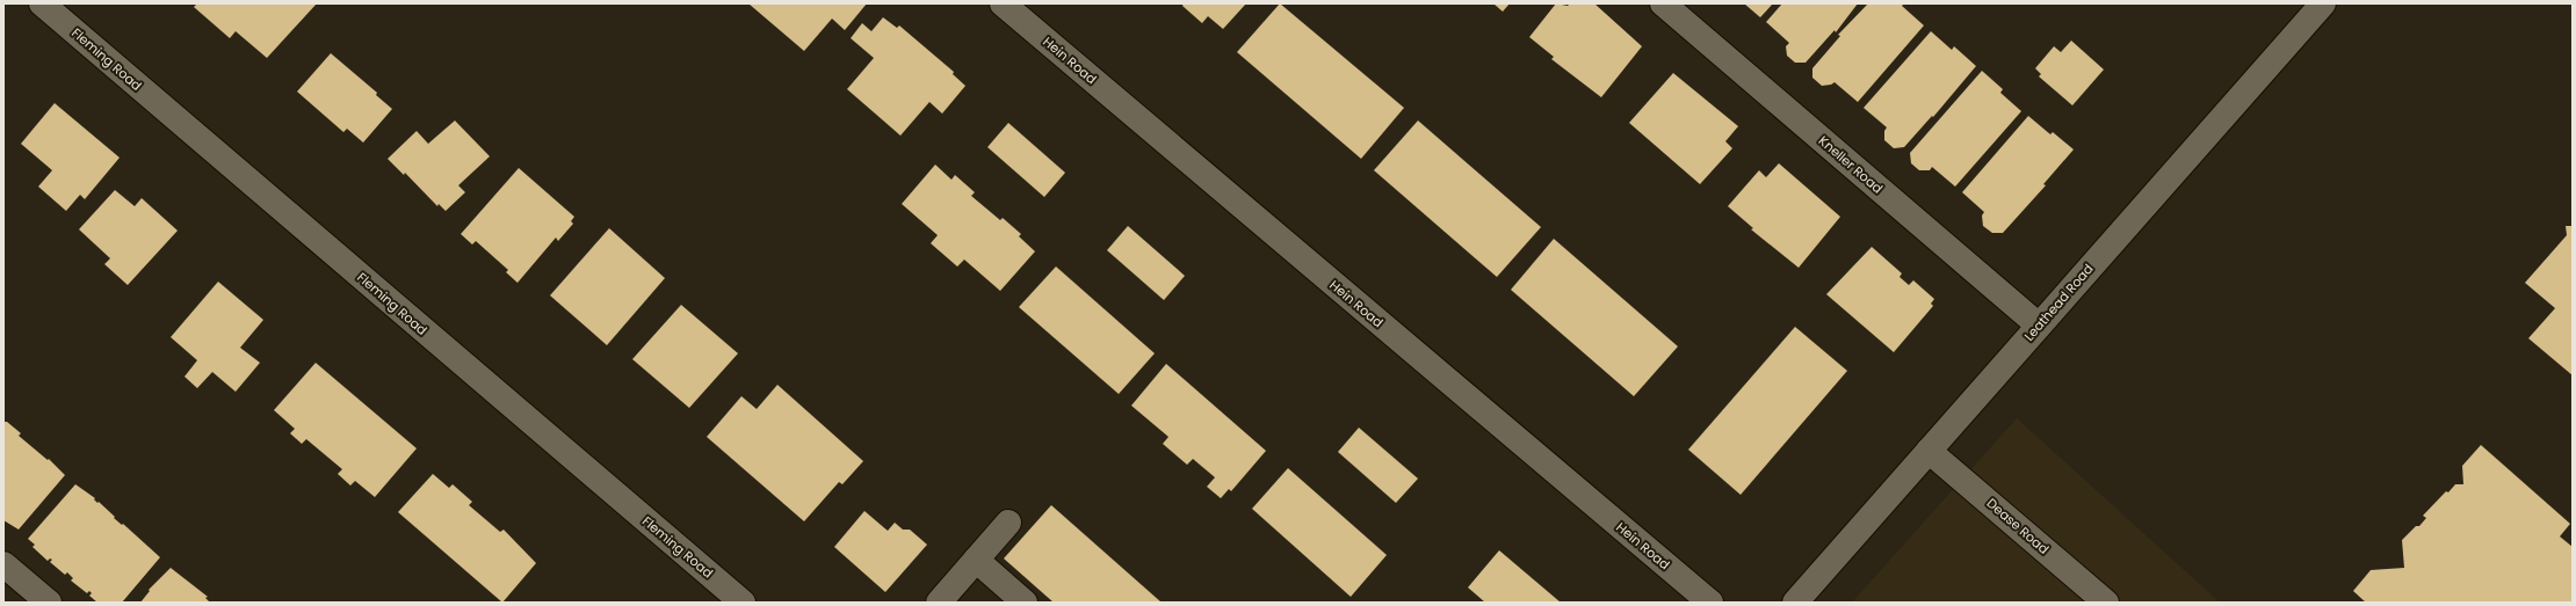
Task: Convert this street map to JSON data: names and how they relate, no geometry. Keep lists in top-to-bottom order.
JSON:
{
  "streets": {
    "street": [
      "Fleming Road",
      "Hein Road",
      "Kneller Road",
      "Leathead Road",
      "Dease Road"
    ]
  },
  "crossings": [
    ["Kneller Road", "Leathead Road"],
    ["Leathead Road", "Dease Road"]
  ]
}
